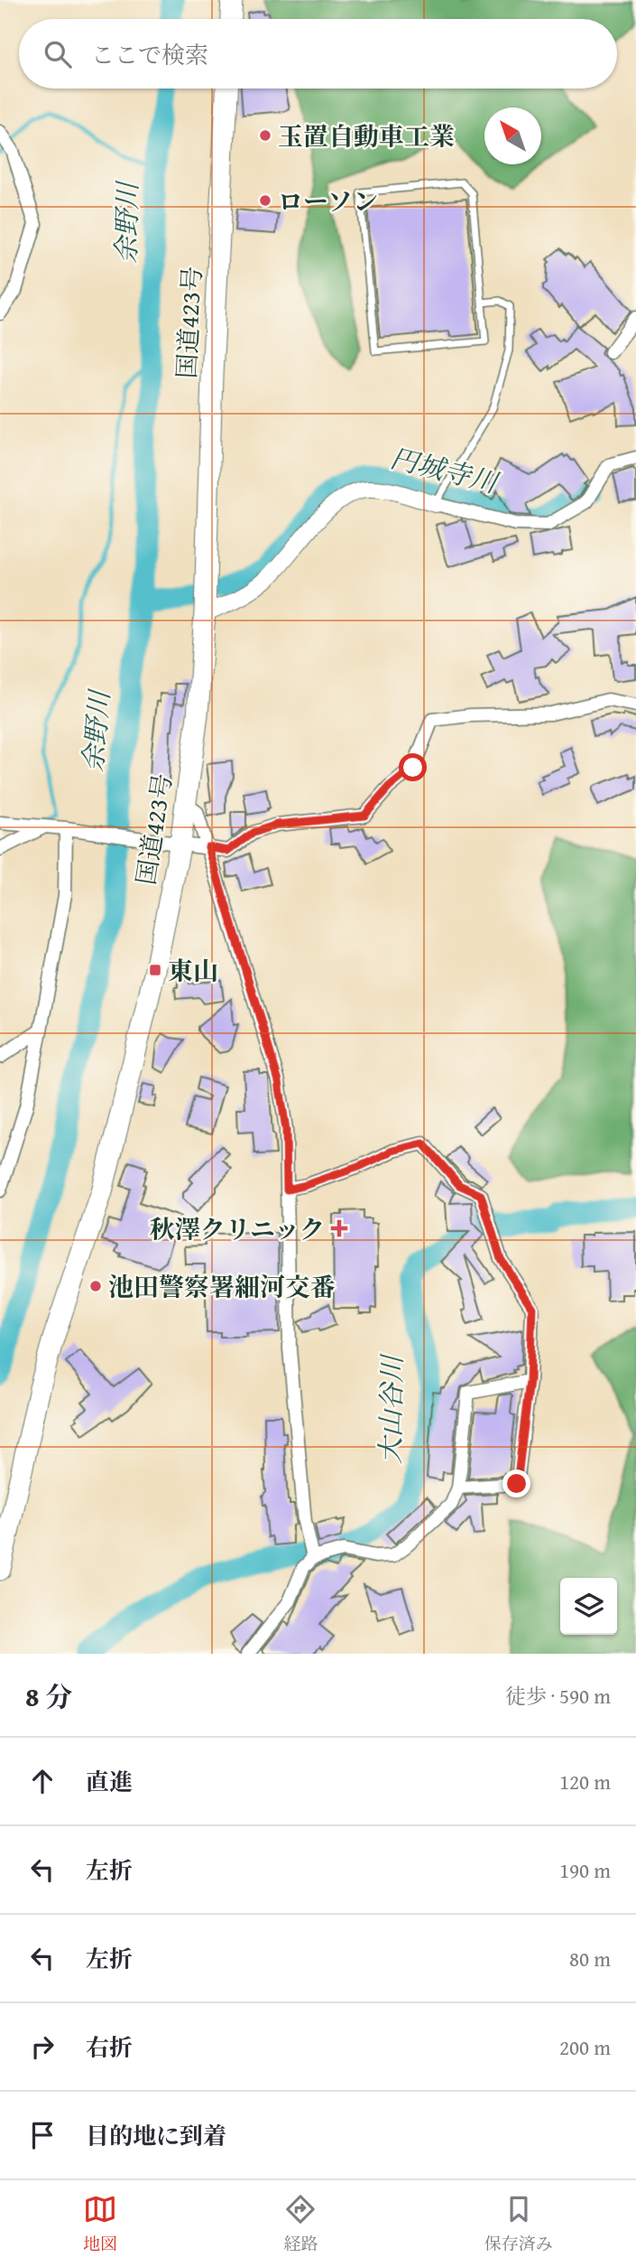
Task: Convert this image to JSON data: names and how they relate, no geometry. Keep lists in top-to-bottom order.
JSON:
{
  "streets": {
    "highway": ["国道423号"]
  },
  "water": ["余野川", "円城寺川", "大山谷川"],
  "places": {
    "other": ["玉置自動車工業", "ローソン", "池田警察署細河交番"],
    "transit": ["東山"],
    "health": ["秋澤クリニック"]
  },
  "north": "top left",
  "page": {
    "search": "ここで検索",
    "heading": ["8 分", "徒歩 · 590 m"],
    "list": [
      ["直進", "120 m"],
      ["左折", "190 m"],
      ["左折", "80 m"],
      ["右折", "200 m"],
      "目的地に到着"
    ],
    "nav": ["地図", "経路", "保存済み"]
  }
}
